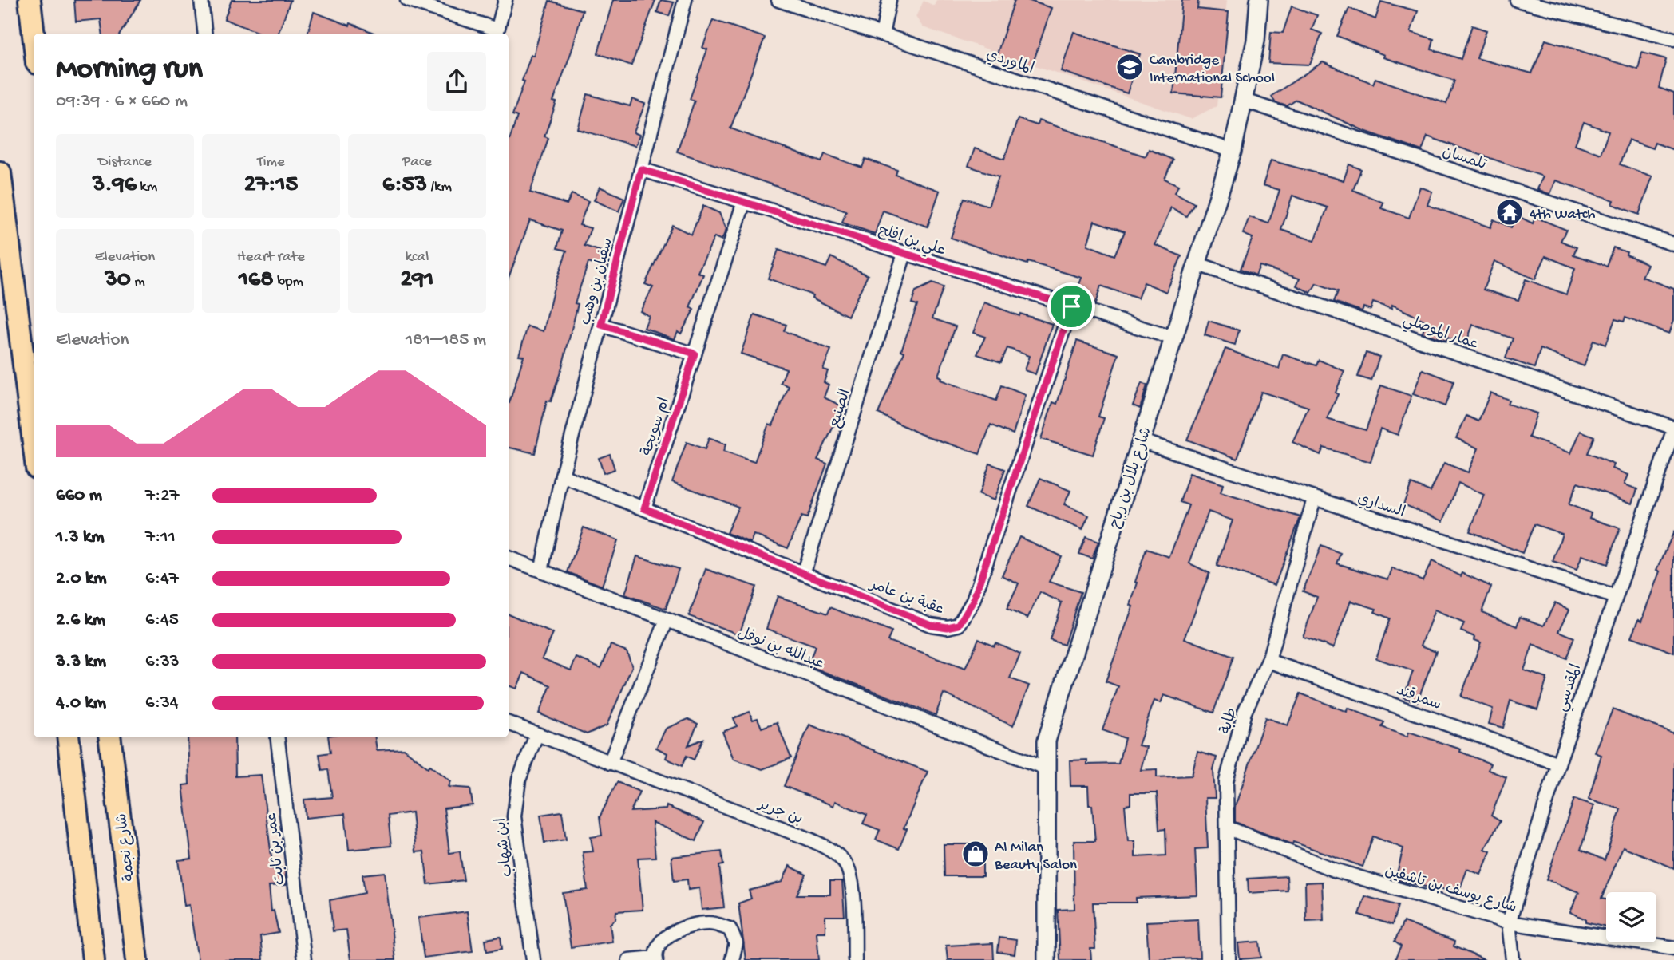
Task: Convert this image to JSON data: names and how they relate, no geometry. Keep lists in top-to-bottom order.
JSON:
{
  "streets": {
    "main road": ["شارع نجمة"],
    "street": [
      "الماوردي",
      "تلمسان",
      "علي بن افلح",
      "سفيان بن وهب",
      "عمار الموصلي",
      "الصنيع",
      "ام سويجة",
      "شارع بلال بن رباح",
      "السداري",
      "عقبة بن عامر",
      "عبدالله بن نوفل",
      "المقدسي",
      "سمرقند",
      "طابة",
      "بن جرير",
      "ابن شهاب",
      "عمر بن ثابت",
      "شارع يوسف بن تاشفين"
    ]
  },
  "crossings": [
    ["الماوردي", "شارع بلال بن رباح"],
    ["تلمسان", "شارع بلال بن رباح"],
    ["علي بن افلح", "سفيان بن وهب"],
    ["علي بن افلح", "الصنيع"],
    ["علي بن افلح", "ام سويجة"],
    ["علي بن افلح", "شارع بلال بن رباح"],
    ["علي بن افلح", "عقبة بن عامر"],
    ["سفيان بن وهب", "عقبة بن عامر"],
    ["سفيان بن وهب", "عبدالله بن نوفل"],
    ["عمار الموصلي", "شارع بلال بن رباح"],
    ["عمار الموصلي", "المقدسي"],
    ["الصنيع", "عقبة بن عامر"],
    ["ام سويجة", "عقبة بن عامر"],
    ["شارع بلال بن رباح", "السداري"],
    ["شارع بلال بن رباح", "عبدالله بن نوفل"],
    ["السداري", "المقدسي"],
    ["السداري", "طابة"],
    ["المقدسي", "سمرقند"],
    ["المقدسي", "شارع يوسف بن تاشفين"],
    ["سمرقند", "طابة"],
    ["طابة", "شارع يوسف بن تاشفين"],
    ["بن جرير", "ابن شهاب"]
  ],
  "places": {
    "school or university": ["Cambridge International School"],
    "temple": ["4th Watch"],
    "shop": ["Al Milan Beauty Salon"]
  },
  "page": {
    "heading": ["Morning run", "09:39 · 6 × 660 m"],
    "stats": [
      ["Distance", "3.96 km"],
      ["Time", "27:15"],
      ["Pace", "6:53 /km"],
      ["Elevation", "30 m"],
      ["Heart rate", "168 bpm"],
      ["kcal", "291"]
    ],
    "chart": ["Elevation", "181–185 m"],
    "list": [
      {
        "name": "660 m",
        "note": "7:27"
      },
      {
        "name": "1.3 km",
        "note": "7:11"
      },
      {
        "name": "2.0 km",
        "note": "6:47"
      },
      {
        "name": "2.6 km",
        "note": "6:45"
      },
      {
        "name": "3.3 km",
        "note": "6:33"
      },
      {
        "name": "4.0 km",
        "note": "6:34"
      }
    ]
  }
}
